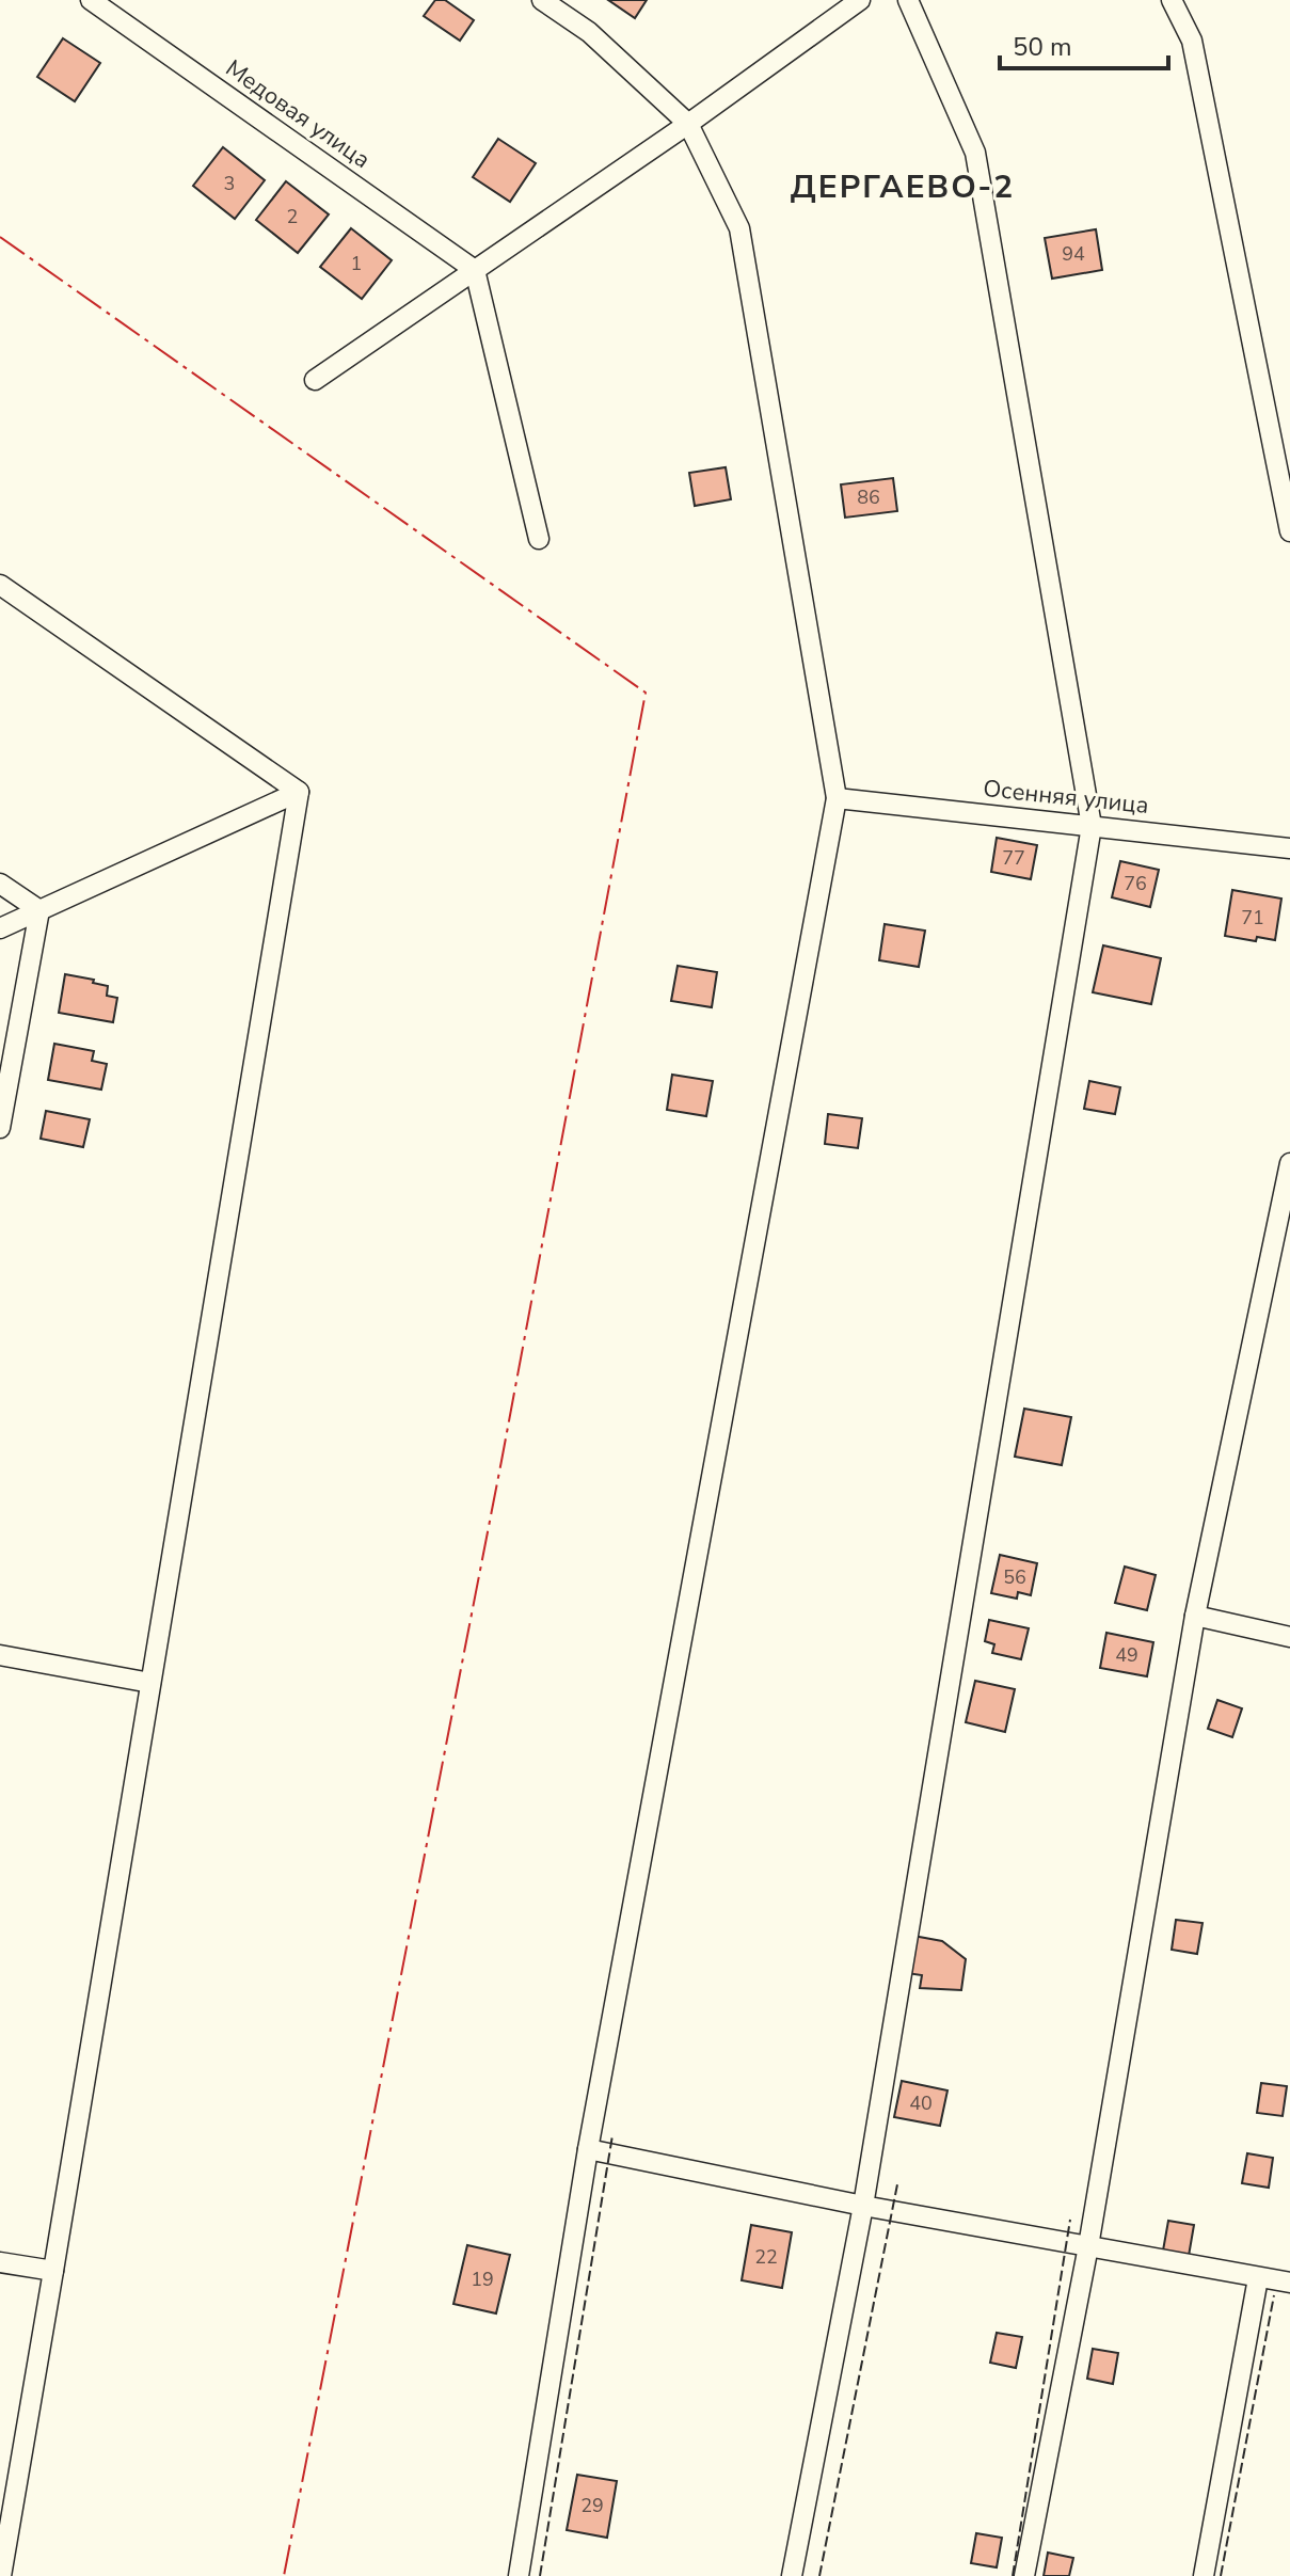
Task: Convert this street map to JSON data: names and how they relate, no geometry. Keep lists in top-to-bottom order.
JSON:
{
  "streets": {
    "street": ["Медовая улица", "Осенняя улица"]
  },
  "districts": ["ДЕРГАЕВО-2"],
  "house_numbers": [
    "3",
    "2",
    "94",
    "1",
    "86",
    "77",
    "76",
    "71",
    "56",
    "49",
    "40",
    "22",
    "19",
    "29"
  ],
  "scale_bar": "50 m"
}
